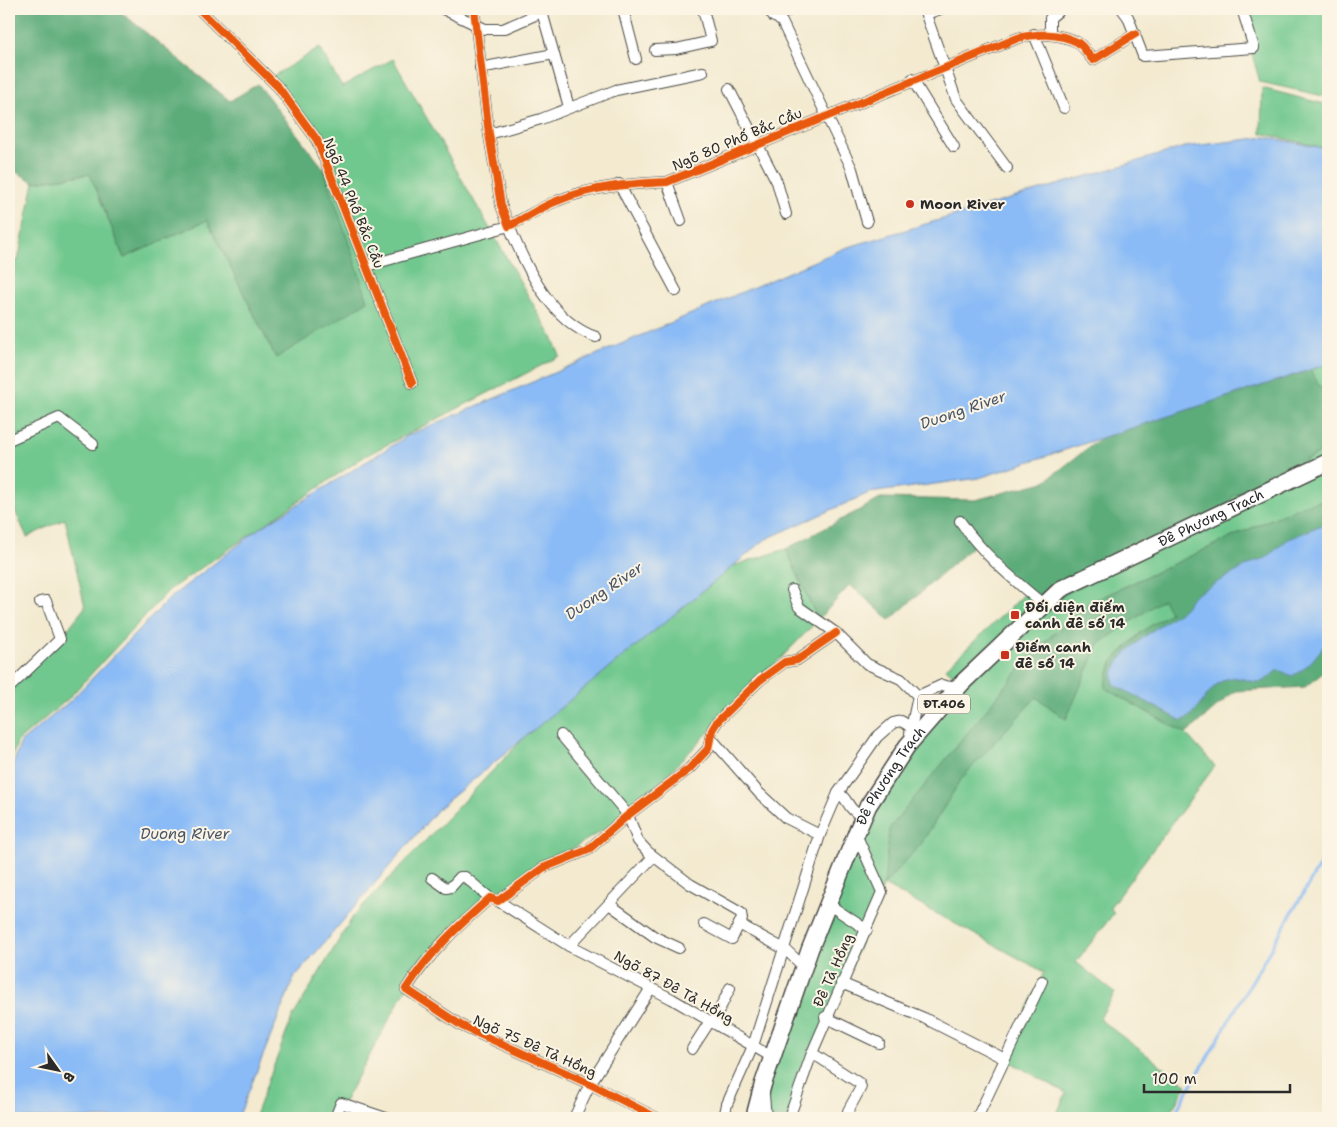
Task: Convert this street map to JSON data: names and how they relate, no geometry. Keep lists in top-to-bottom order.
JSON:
{
  "streets": {
    "main road": ["Đê Phương Trạch", "ĐT.406"],
    "street": [
      "Ngõ 80 Phố Bắc Cầu",
      "Ngõ 44 Phố Bắc Cầu",
      "Đê Tả Hồng",
      "Ngõ 87 Đê Tả Hồng",
      "Ngõ 75 Đê Tả Hồng"
    ]
  },
  "crossings": [
    ["Ngõ 80 Phố Bắc Cầu", "Ngõ 44 Phố Bắc Cầu"],
    ["Đê Phương Trạch", "Đê Tả Hồng"],
    ["Đê Phương Trạch", "Ngõ 87 Đê Tả Hồng"],
    ["Ngõ 87 Đê Tả Hồng", "Ngõ 75 Đê Tả Hồng"]
  ],
  "water": ["Duong River"],
  "places": {
    "other": ["Moon River"],
    "transit": ["Đối diện điếm canh đê số 14", "Điếm canh đê số 14"]
  },
  "scale_bar": "100 m",
  "north": "bottom right"
}
